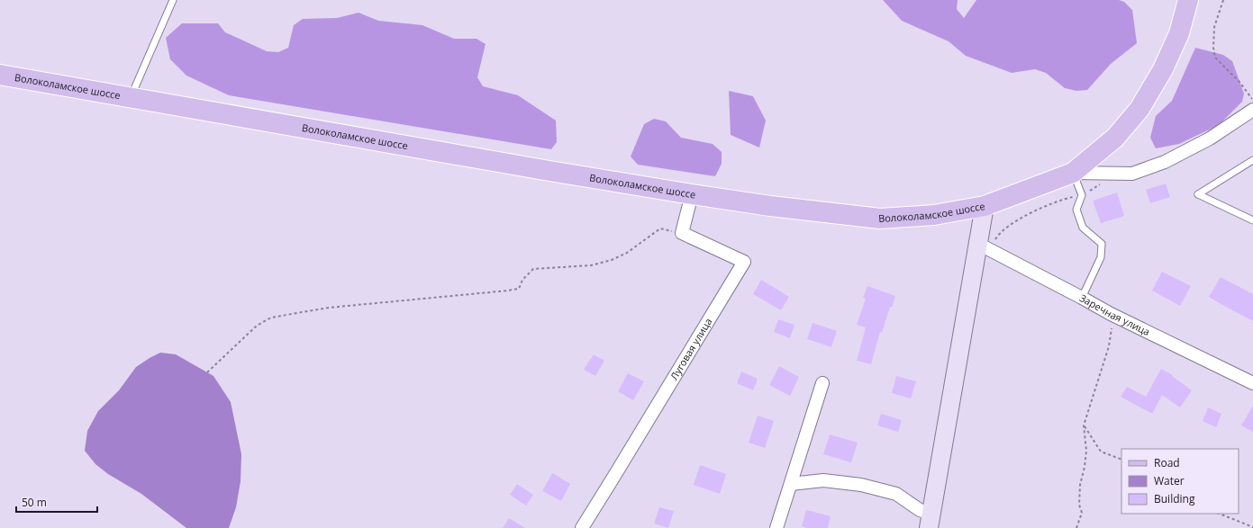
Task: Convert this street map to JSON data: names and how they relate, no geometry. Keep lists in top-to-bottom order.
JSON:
{
  "streets": {
    "main road": ["Волоколамское шоссе"],
    "street": ["Заречная улица", "Луговая улица"]
  },
  "legend": ["Road", "Water", "Building"],
  "scale_bar": "50 m"
}
